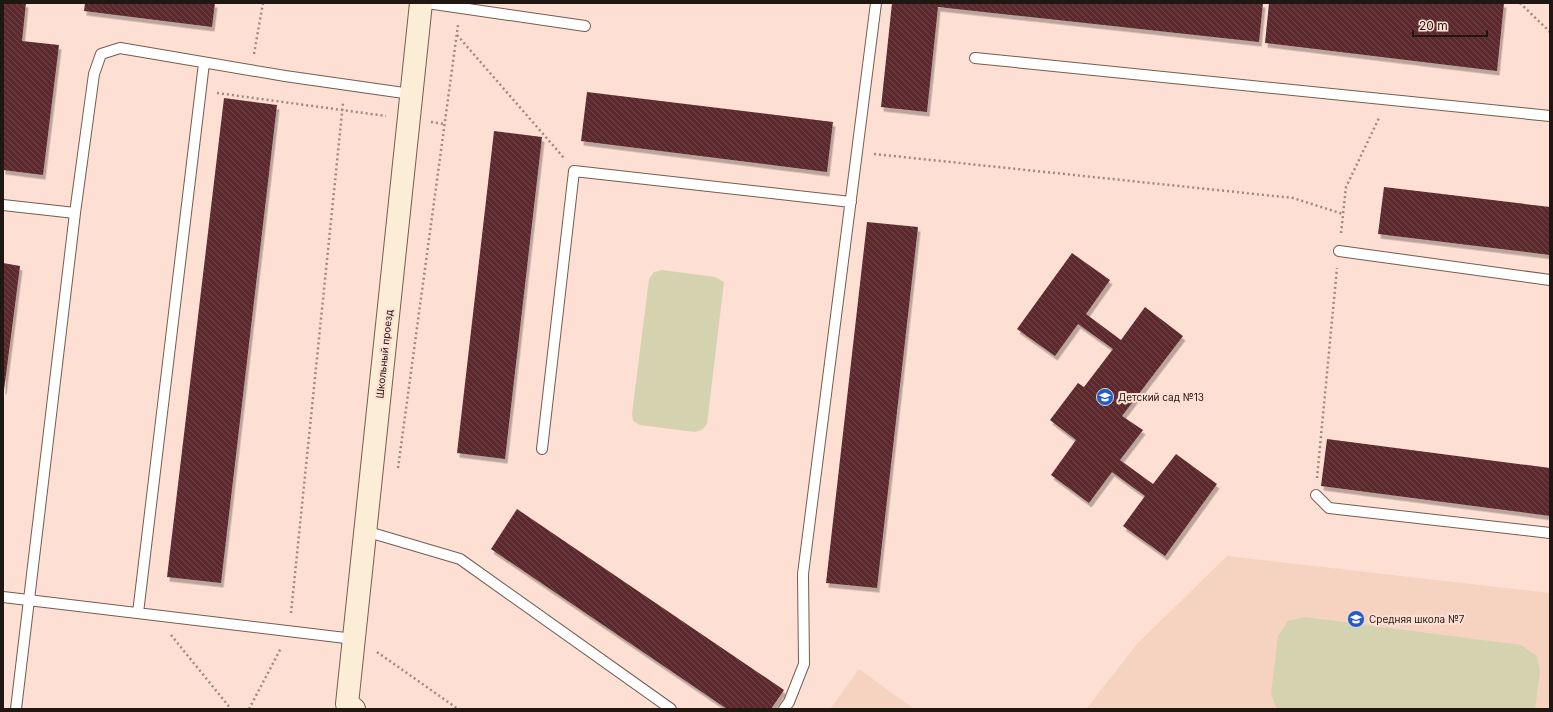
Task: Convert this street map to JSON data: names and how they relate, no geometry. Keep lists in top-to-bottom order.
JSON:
{
  "streets": {
    "main road": ["Школьный проезд"]
  },
  "places": {
    "school or university": ["Детский сад №13", "Средняя школа №7"]
  },
  "scale_bar": "20 m"
}
